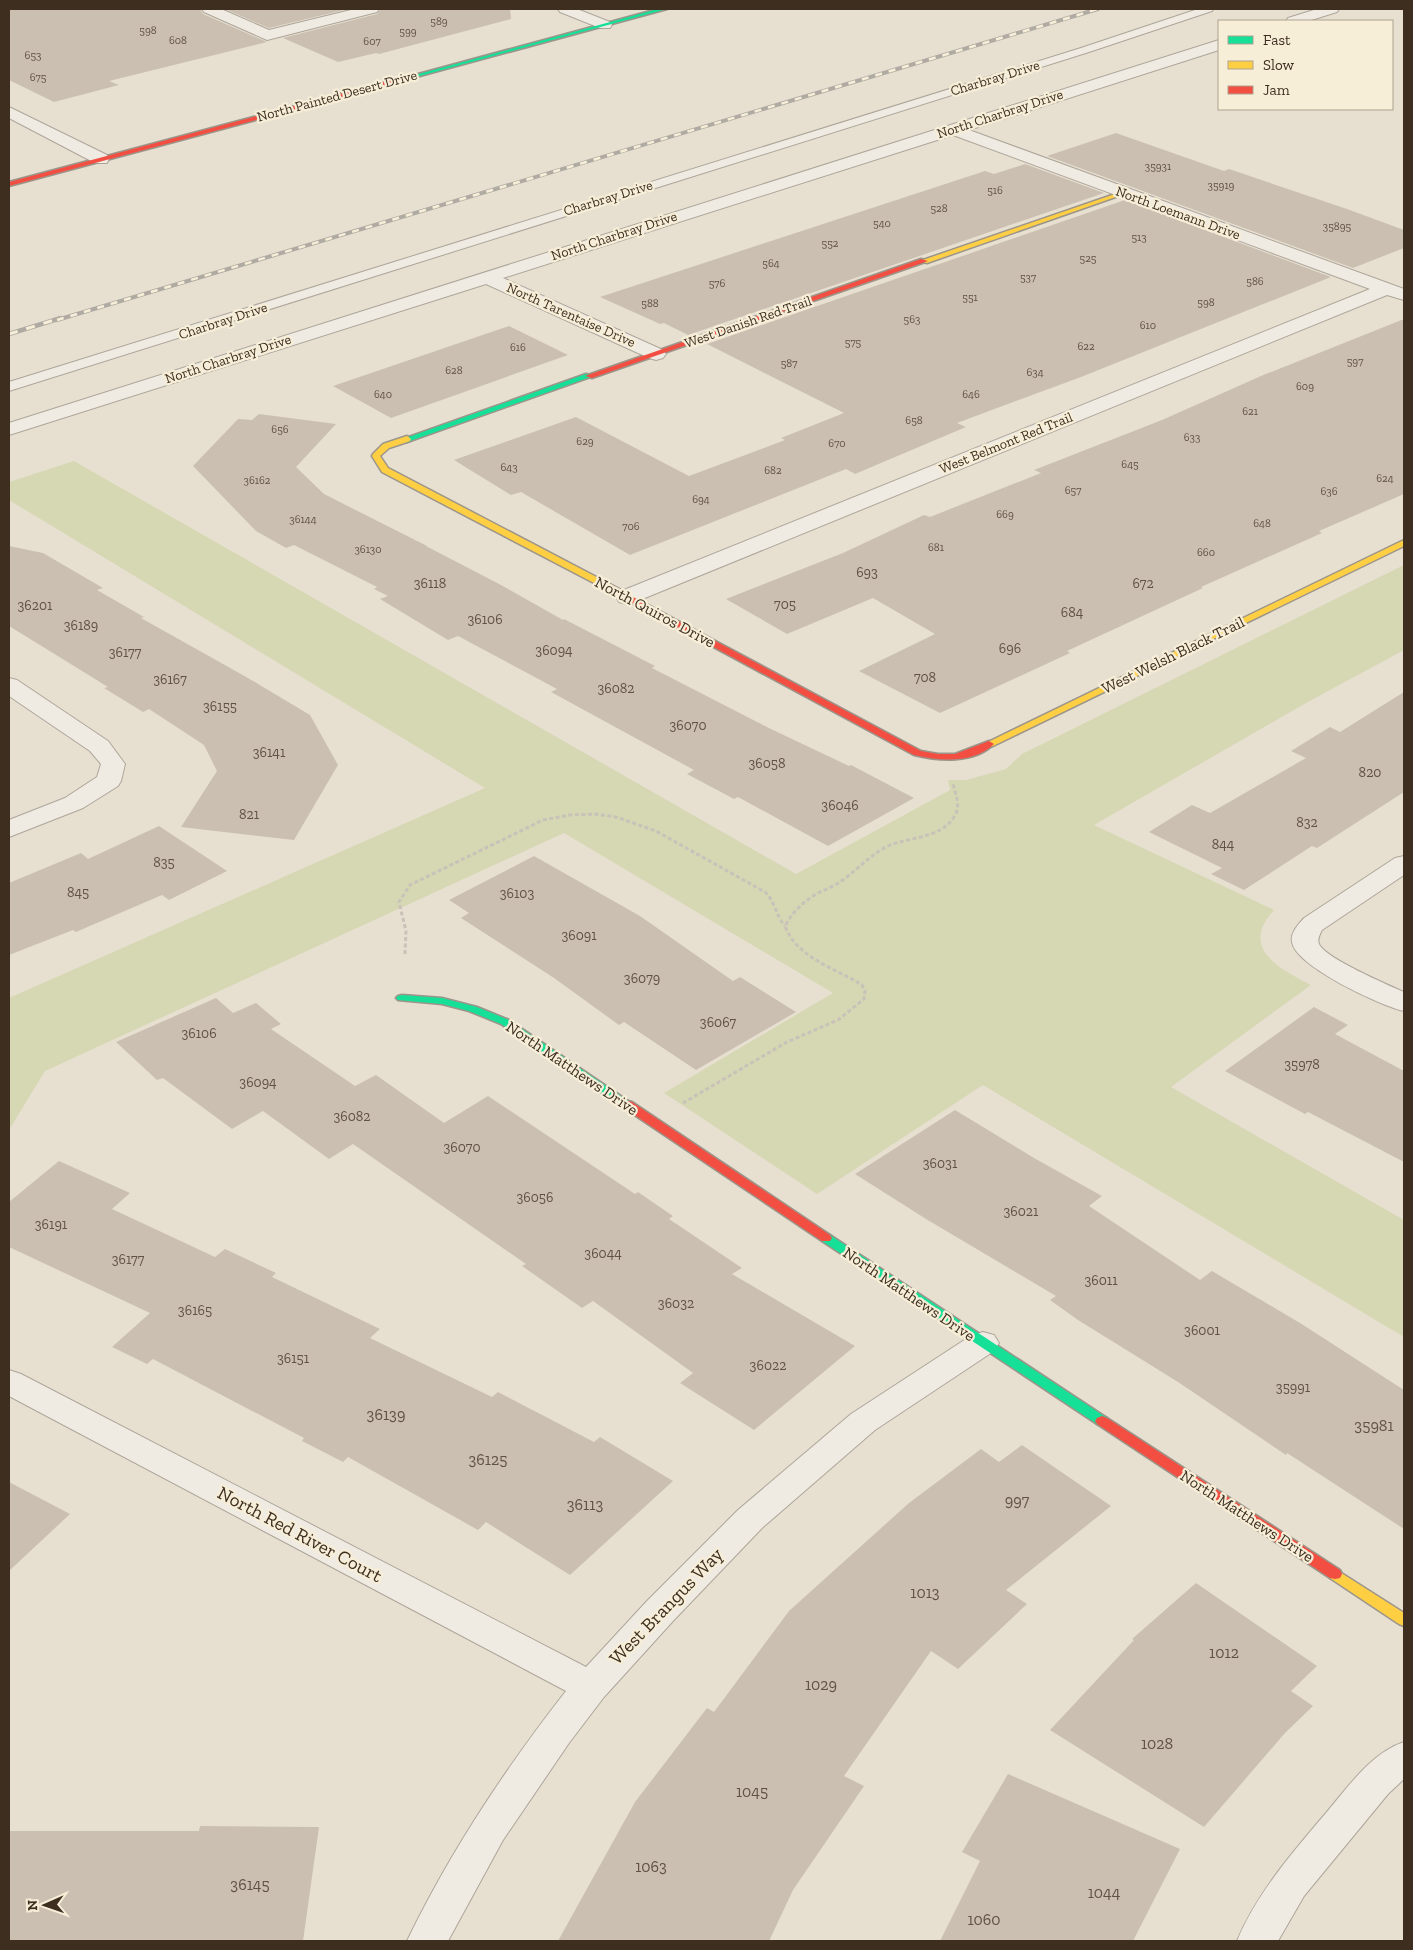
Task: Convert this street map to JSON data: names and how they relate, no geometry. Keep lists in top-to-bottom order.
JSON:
{
  "streets": {
    "street": [
      "North Painted Desert Drive",
      "North Charbray Drive",
      "North Loemann Drive",
      "North Tarentaise Drive",
      "West Danish Red Trail",
      "West Belmont Red Trail",
      "North Quiros Drive",
      "West Welsh Black Trail",
      "North Matthews Drive",
      "North Red River Court",
      "West Brangus Way"
    ],
    "lane": ["Charbray Drive"]
  },
  "crossings": [
    ["North Charbray Drive", "North Loemann Drive"],
    ["North Charbray Drive", "North Tarentaise Drive"],
    ["North Loemann Drive", "West Danish Red Trail"],
    ["North Loemann Drive", "West Belmont Red Trail"],
    ["North Tarentaise Drive", "West Danish Red Trail"],
    ["West Danish Red Trail", "North Quiros Drive"],
    ["West Belmont Red Trail", "North Quiros Drive"],
    ["North Quiros Drive", "West Welsh Black Trail"],
    ["North Matthews Drive", "West Brangus Way"],
    ["North Red River Court", "West Brangus Way"]
  ],
  "house_numbers": [
    "589",
    "598",
    "599",
    "608",
    "607",
    "653",
    "675",
    "35931",
    "35919",
    "516",
    "528",
    "540",
    "35895",
    "513",
    "552",
    "525",
    "564",
    "537",
    "586",
    "576",
    "551",
    "598",
    "588",
    "563",
    "610",
    "575",
    "622",
    "616",
    "597",
    "587",
    "628",
    "634",
    "609",
    "640",
    "646",
    "621",
    "658",
    "656",
    "633",
    "629",
    "670",
    "645",
    "643",
    "682",
    "624",
    "36162",
    "657",
    "636",
    "694",
    "669",
    "36144",
    "648",
    "706",
    "681",
    "36130",
    "660",
    "693",
    "36118",
    "672",
    "705",
    "36201",
    "684",
    "36106",
    "36189",
    "696",
    "36094",
    "36177",
    "708",
    "36167",
    "36082",
    "36155",
    "36070",
    "36141",
    "36058",
    "820",
    "36046",
    "821",
    "832",
    "844",
    "835",
    "845",
    "36103",
    "36091",
    "36079",
    "36067",
    "36106",
    "35978",
    "36094",
    "36082",
    "36070",
    "36031",
    "36056",
    "36021",
    "36191",
    "36044",
    "36177",
    "36011",
    "36032",
    "36165",
    "36001",
    "36151",
    "36022",
    "35991",
    "36139",
    "35981",
    "36125",
    "997",
    "36113",
    "1013",
    "1012",
    "1029",
    "1028",
    "1045",
    "1063",
    "36145",
    "1044",
    "1060"
  ],
  "legend": ["Fast", "Slow", "Jam"],
  "north": "left"
}
